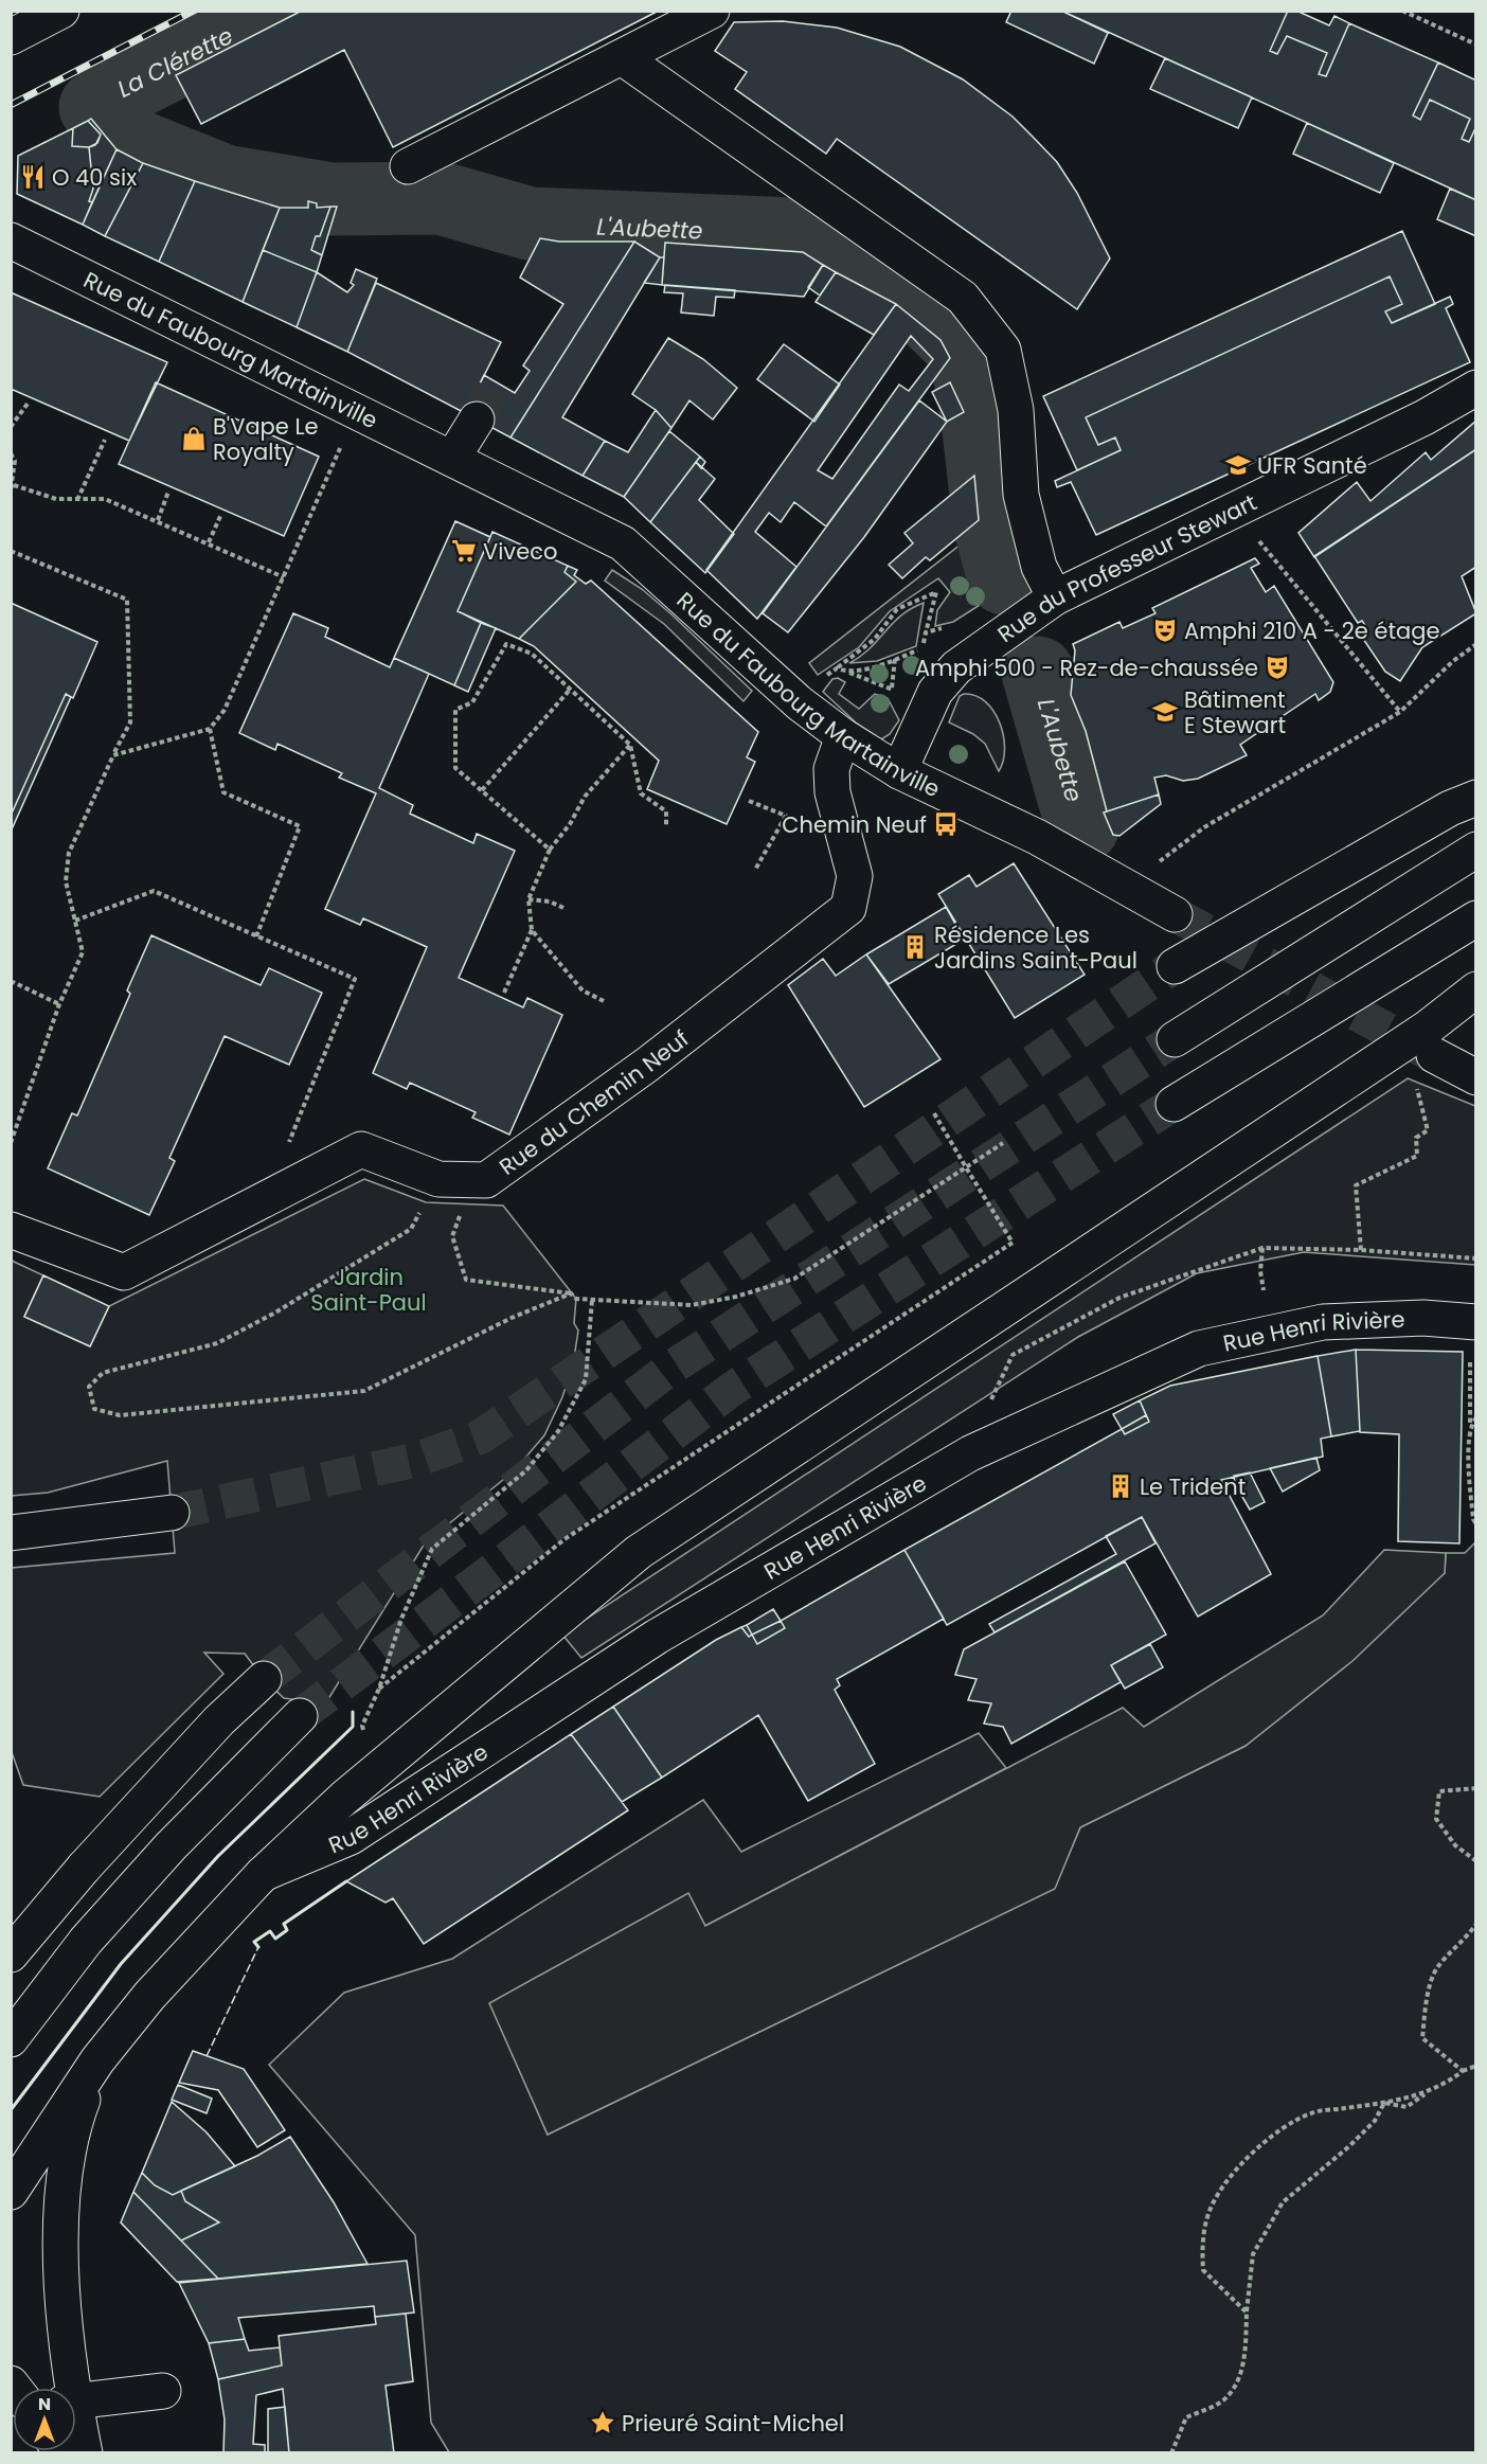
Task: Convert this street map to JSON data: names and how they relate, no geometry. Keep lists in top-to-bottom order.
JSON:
{
  "streets": {
    "main road": [
      "Rue du Faubourg Martainville",
      "Rue du Professeur Stewart",
      "Rue du Chemin Neuf",
      "Rue Henri Rivière"
    ]
  },
  "crossings": [
    ["Rue du Faubourg Martainville", "Rue du Professeur Stewart"],
    ["Rue du Faubourg Martainville", "Rue du Chemin Neuf"]
  ],
  "water": ["La Clérette", "L'Aubette"],
  "parks": ["Jardin Saint-Paul"],
  "places": {
    "restaurant": ["O 40 six"],
    "shop": ["B'Vape Le Royalty"],
    "school or university": ["UFR Santé", "Bâtiment E Stewart"],
    "supermarket": ["Viveco"],
    "theatre": ["Amphi 210 A - 2e étage", "Amphi 500 - Rez-de-chaussée"],
    "bus stop": ["Chemin Neuf"],
    "building": ["Résidence Les Jardins Saint-Paul", "Le Trident"],
    "place": ["Prieuré Saint-Michel"]
  },
  "north": "top"
}
